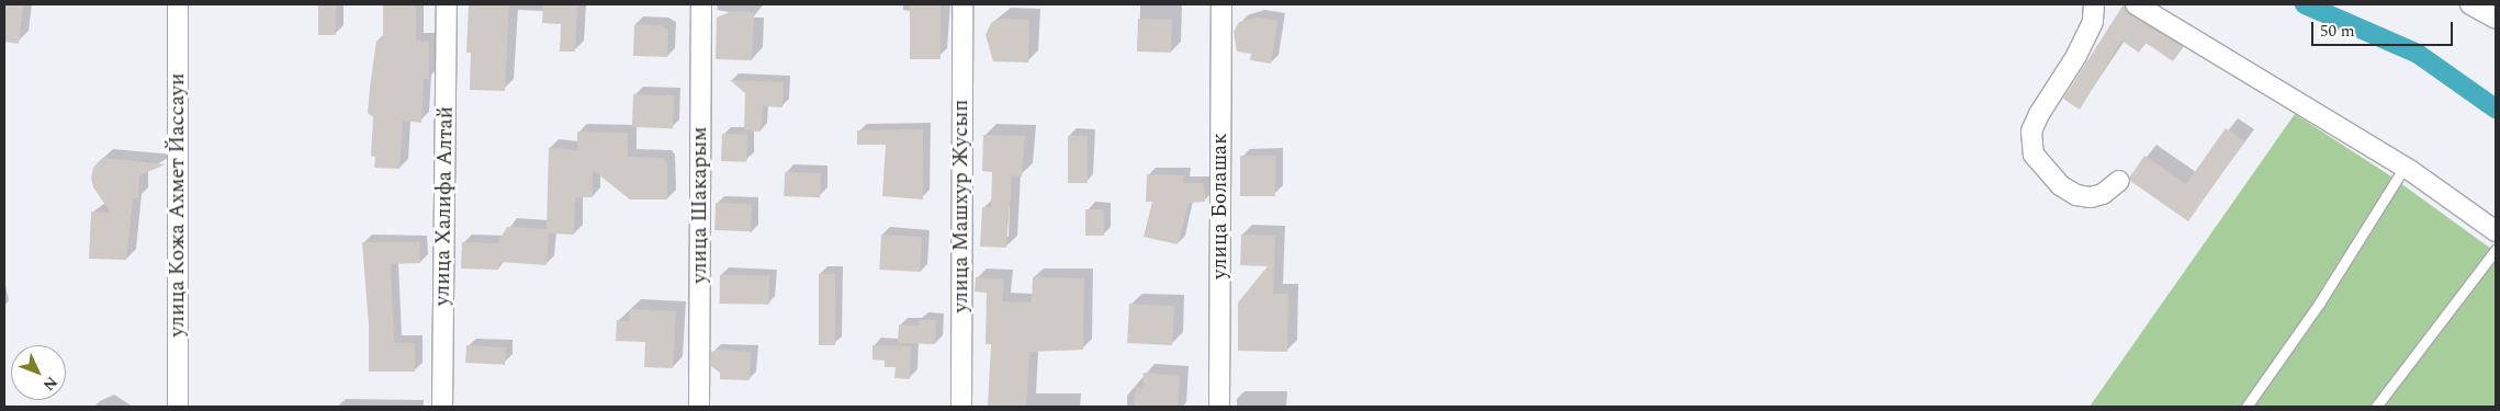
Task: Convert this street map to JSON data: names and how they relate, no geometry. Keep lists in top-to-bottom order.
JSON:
{
  "streets": {
    "street": [
      "улица Кожа Ахмет Йассауи",
      "улица Шакарым",
      "улица Халифа Алтай",
      "улица Машхур Жусып",
      "улица Болашак"
    ]
  },
  "scale_bar": "50 m",
  "north": "bottom right"
}
